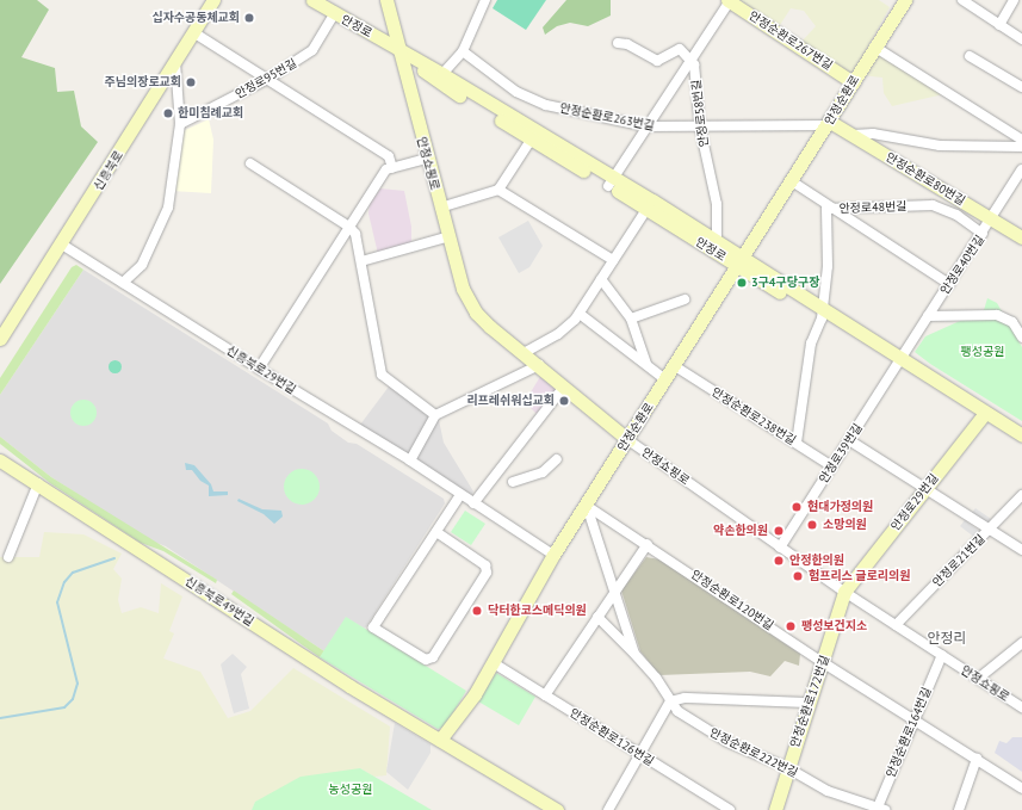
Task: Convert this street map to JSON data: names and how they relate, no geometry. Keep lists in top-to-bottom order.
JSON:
{
  "streets": {
    "street": [
      "안정로",
      "안정순환로267번길",
      "안정로95번길",
      "안정순환로",
      "안정로58번길",
      "안정순환로263번길",
      "안정쇼핑로",
      "신흥북로",
      "안정순환로80번길",
      "안정로48번길",
      "안정로40번길",
      "신흥북로29번길",
      "안정순환로238번길",
      "안정로39번길",
      "안정로29번길",
      "안정로21번길",
      "안정순환로120번길",
      "신흥북로49번길",
      "안정순환로172번길",
      "안정순환로164번길",
      "안정순환로126번길",
      "안정순환로222번길"
    ]
  },
  "crossings": [
    ["안정로", "안정로95번길"],
    ["안정로", "안정순환로"],
    ["안정로", "안정로58번길"],
    ["안정로", "안정쇼핑로"],
    ["안정로", "안정로48번길"],
    ["안정로", "안정로40번길"],
    ["안정로", "안정로39번길"],
    ["안정로", "안정로29번길"],
    ["안정순환로267번길", "안정순환로"],
    ["안정순환로", "안정순환로263번길"],
    ["안정순환로", "안정쇼핑로"],
    ["안정순환로", "안정순환로80번길"],
    ["안정순환로", "신흥북로29번길"],
    ["안정순환로", "안정순환로238번길"],
    ["안정순환로", "안정순환로120번길"],
    ["안정순환로", "신흥북로49번길"],
    ["안정순환로", "안정순환로126번길"],
    ["안정순환로", "안정순환로222번길"],
    ["안정로58번길", "안정순환로263번길"],
    ["안정순환로263번길", "안정순환로80번길"],
    ["안정쇼핑로", "안정로39번길"],
    ["안정쇼핑로", "안정로29번길"],
    ["안정쇼핑로", "안정로21번길"],
    ["안정쇼핑로", "안정순환로172번길"],
    ["안정쇼핑로", "안정순환로164번길"],
    ["신흥북로", "신흥북로29번길"],
    ["안정순환로80번길", "안정로40번길"],
    ["안정로48번길", "안정로40번길"],
    ["안정로40번길", "안정로39번길"],
    ["안정순환로238번길", "안정로39번길"],
    ["안정로29번길", "안정순환로172번길"],
    ["안정순환로120번길", "안정순환로172번길"],
    ["안정순환로120번길", "안정순환로164번길"],
    ["안정순환로120번길", "안정순환로222번길"],
    ["안정순환로172번길", "안정순환로222번길"],
    ["안정순환로164번길", "안정순환로222번길"]
  ],
  "districts": ["안정리"],
  "parks": ["팽성공원", "농성공원"],
  "places": [
    "십자수공동체교회",
    "주님의장로교회",
    "한미침례교회",
    "3구4구당구장",
    "리프레쉬워십교회",
    "현대가정의원",
    "소망의원",
    "약손한의원",
    "안정한의원",
    "험프리스 글로리의원",
    "닥터한코스메딕의원",
    "팽성보건지소"
  ]
}
